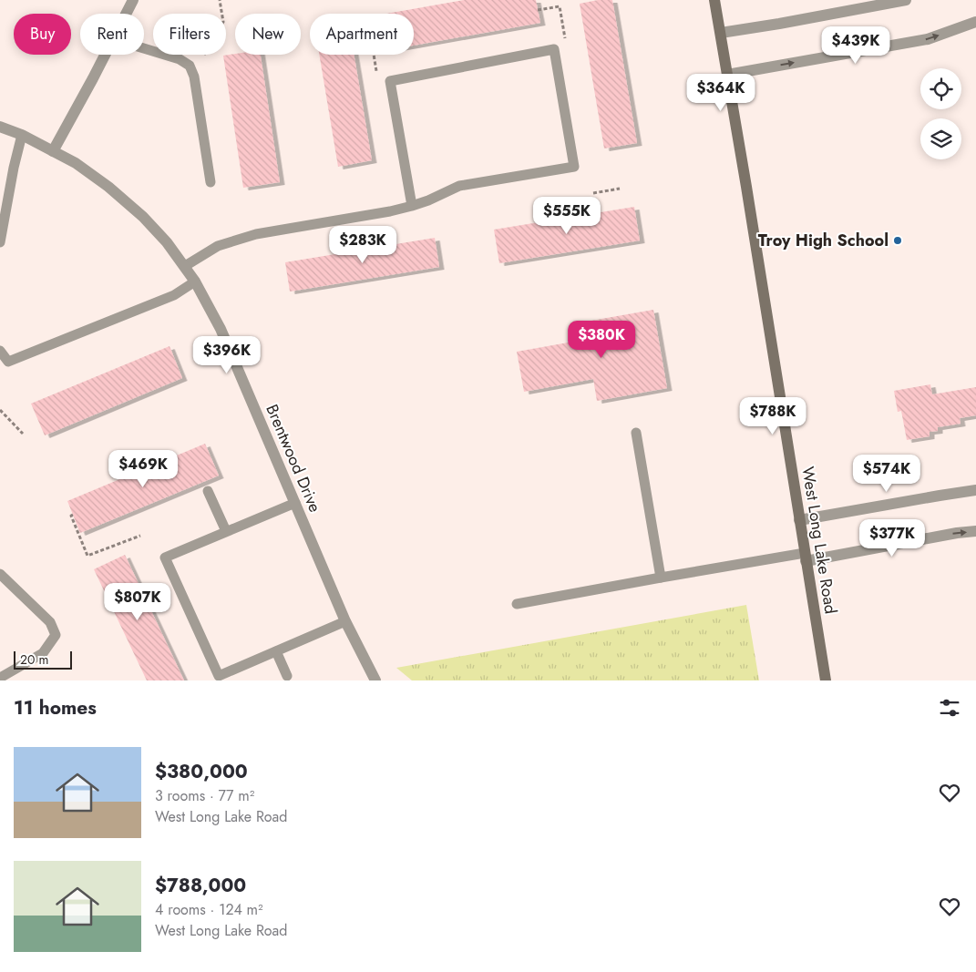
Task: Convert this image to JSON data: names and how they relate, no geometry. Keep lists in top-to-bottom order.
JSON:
{
  "streets": {
    "main road": ["West Long Lake Road"],
    "street": ["Brentwood Drive"]
  },
  "places": ["Troy High School"],
  "scale_bar": "20 m",
  "page": {
    "chip": [
      "Buy",
      "Rent",
      "Filters",
      "New",
      "Apartment"
    ],
    "price": [
      "$439K",
      "$364K",
      "$555K",
      "$283K",
      "$380K",
      "$396K",
      "$788K",
      "$469K",
      "$574K",
      "$377K",
      "$807K"
    ],
    "scale": "20 m",
    "heading": "11 homes",
    "list": [
      {
        "name": "$380,000",
        "note": "3 rooms · 77 m² · West Long Lake Road"
      },
      {
        "name": "$788,000",
        "note": "4 rooms · 124 m² · West Long Lake Road"
      }
    ]
  }
}
